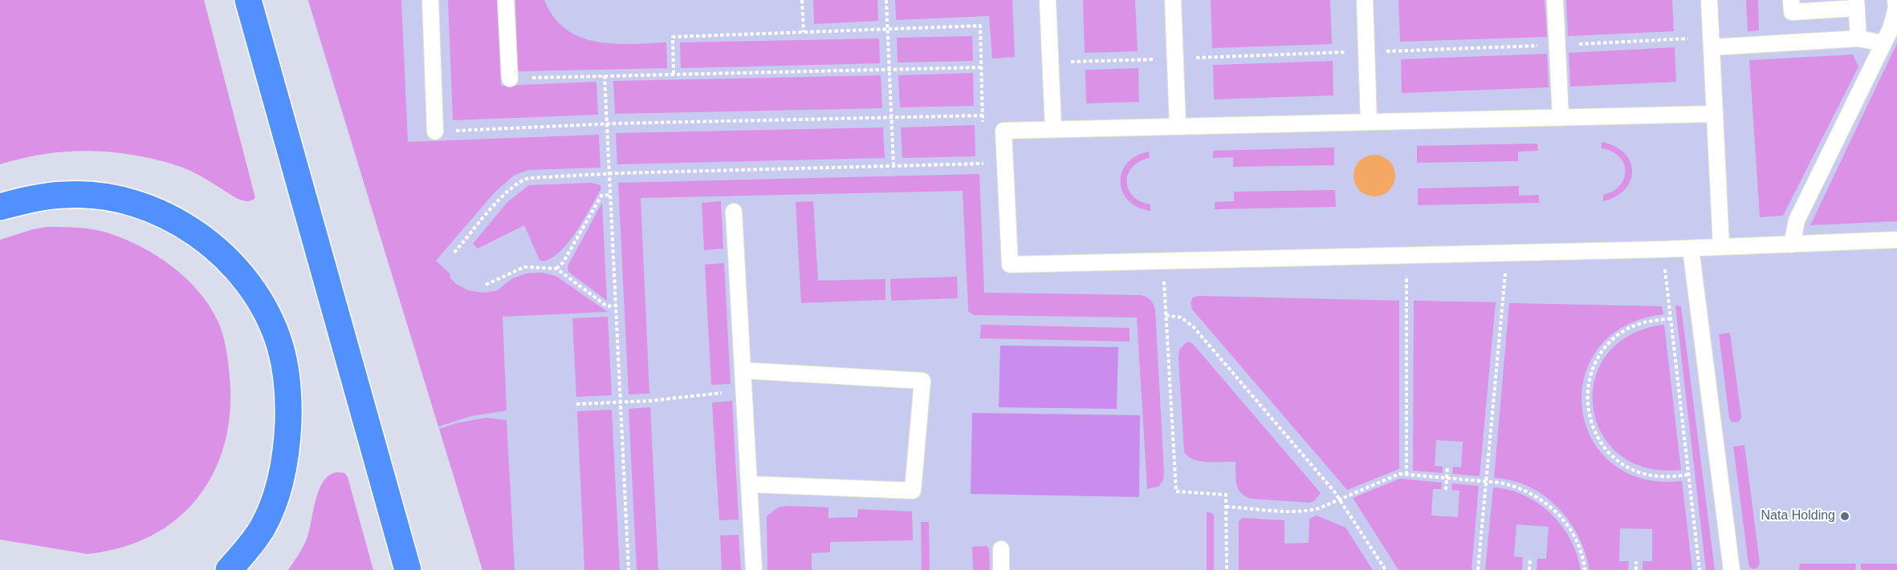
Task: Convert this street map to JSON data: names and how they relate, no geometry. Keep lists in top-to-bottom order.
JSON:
{
  "places": ["Nata Holding"]
}
